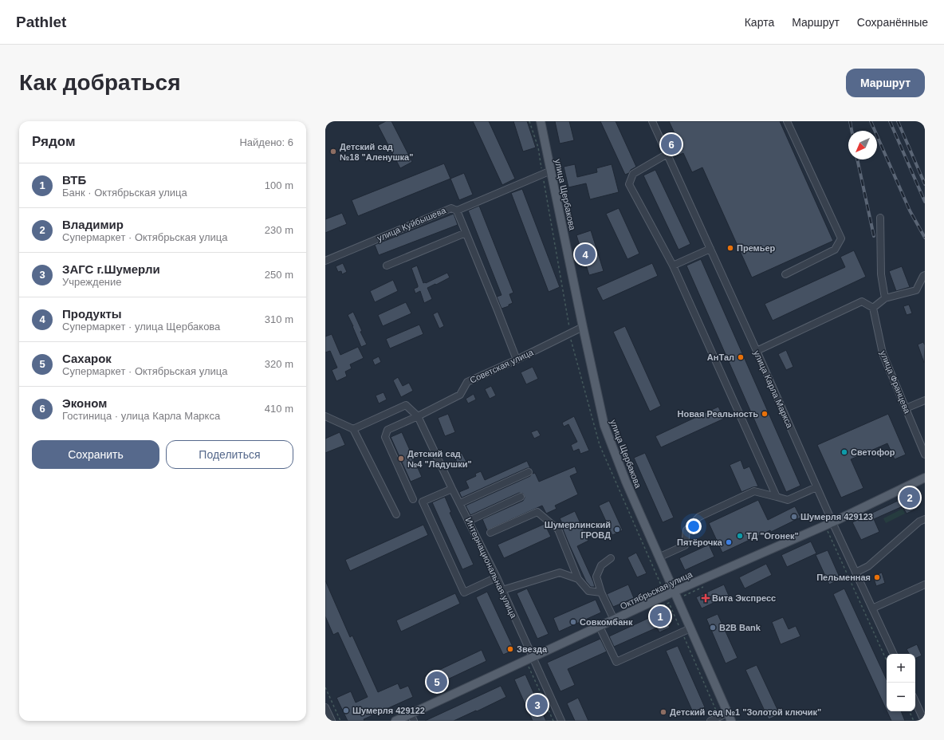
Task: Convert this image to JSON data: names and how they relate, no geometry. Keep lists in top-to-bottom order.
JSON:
{
  "streets": {
    "main road": ["улица Щербакова", "Октябрьская улица"],
    "street": [
      "улица Куйбышева",
      "Советская улица",
      "улица Францева",
      "улица Карла Маркса",
      "Интернациональная улица"
    ]
  },
  "crossings": [
    ["улица Щербакова", "улица Куйбышева"],
    ["улица Щербакова", "Советская улица"],
    ["улица Щербакова", "Октябрьская улица"],
    ["Советская улица", "Интернациональная улица"],
    ["улица Карла Маркса", "Октябрьская улица"],
    ["Интернациональная улица", "Октябрьская улица"]
  ],
  "places": {
    "other": [
      "Детский сад №18 \"Аленушка\"",
      "Премьер",
      "АнТал",
      "Новая Реальность",
      "Светофор",
      "Детский сад №4 \"Ладушки\"",
      "Шумерля 429123",
      "Шумерлинский ГРОВД",
      "ТД \"Огонек\"",
      "Пятёрочка",
      "Пельменная",
      "Совкомбанк",
      "B2B Bank",
      "Звезда",
      "Шумерля 429122",
      "Детский сад №1 \"Золотой ключик\""
    ],
    "health": ["Вита Экспресс"]
  },
  "north": "bottom left",
  "page": {
    "header": "Pathlet",
    "nav": ["Карта", "Маршрут", "Сохранённые"],
    "buttons": [
      "Маршрут",
      ["Сохранить", "Поделиться"]
    ],
    "title": "Как добраться",
    "heading": ["Рядом", "Найдено: 6"],
    "pins": [
      "6",
      "4",
      "2",
      "1",
      "5",
      "3"
    ],
    "list": [
      {
        "mark": "1",
        "name": "ВТБ",
        "note": "Банк · Октябрьская улица",
        "value": "100 m"
      },
      {
        "mark": "2",
        "name": "Владимир",
        "note": "Супермаркет · Октябрьская улица",
        "value": "230 m"
      },
      {
        "mark": "3",
        "name": "ЗАГС г.Шумерли",
        "note": "Учреждение",
        "value": "250 m"
      },
      {
        "mark": "4",
        "name": "Продукты",
        "note": "Супермаркет · улица Щербакова",
        "value": "310 m"
      },
      {
        "mark": "5",
        "name": "Сахарок",
        "note": "Супермаркет · Октябрьская улица",
        "value": "320 m"
      },
      {
        "mark": "6",
        "name": "Эконом",
        "note": "Гостиница · улица Карла Маркса",
        "value": "410 m"
      }
    ],
    "map_buttons": ["+", "−"]
  }
}
